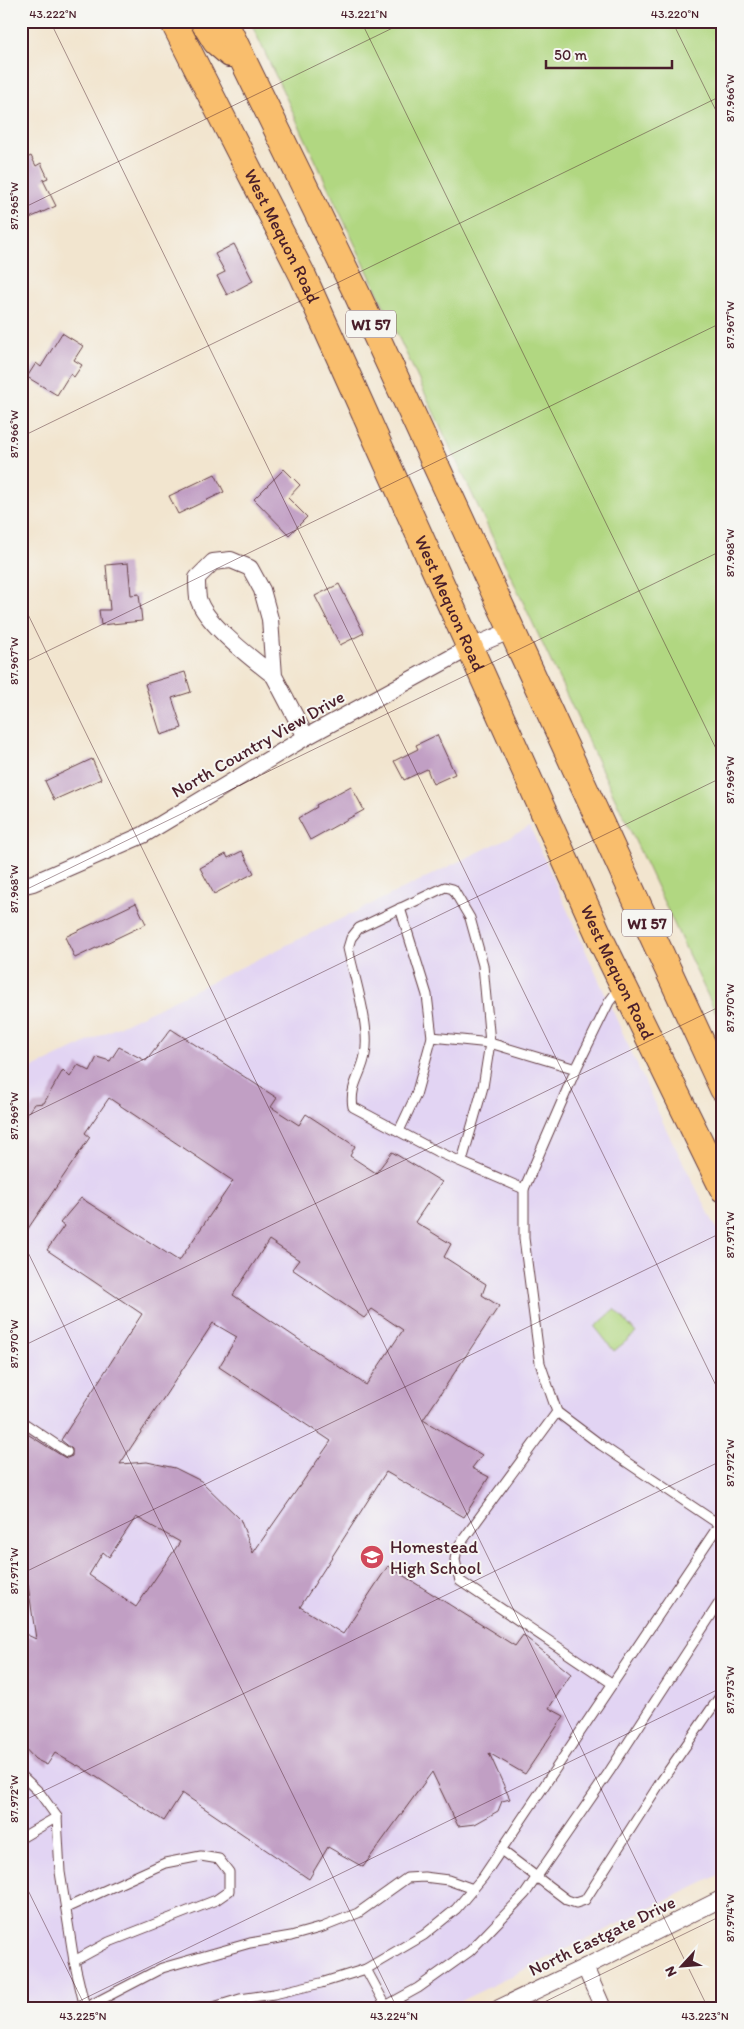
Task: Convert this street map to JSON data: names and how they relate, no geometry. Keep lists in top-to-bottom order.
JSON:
{
  "streets": {
    "main road": ["West Mequon Road", "WI 57"],
    "street": ["North Country View Drive", "North Eastgate Drive"]
  },
  "crossings": [
    ["West Mequon Road", "North Country View Drive"],
    ["WI 57", "North Country View Drive"]
  ],
  "places": {
    "school or university": ["Homestead High School"]
  },
  "scale_bar": "50 m",
  "north": "bottom left",
  "coordinates": [
    "43.222°N",
    "43.221°N",
    "43.220°N",
    "87.966°W",
    "87.965°W",
    "87.967°W",
    "87.968°W",
    "87.969°W",
    "87.970°W",
    "87.971°W",
    "87.972°W",
    "87.973°W",
    "87.974°W",
    "43.225°N",
    "43.224°N",
    "43.223°N"
  ]
}
